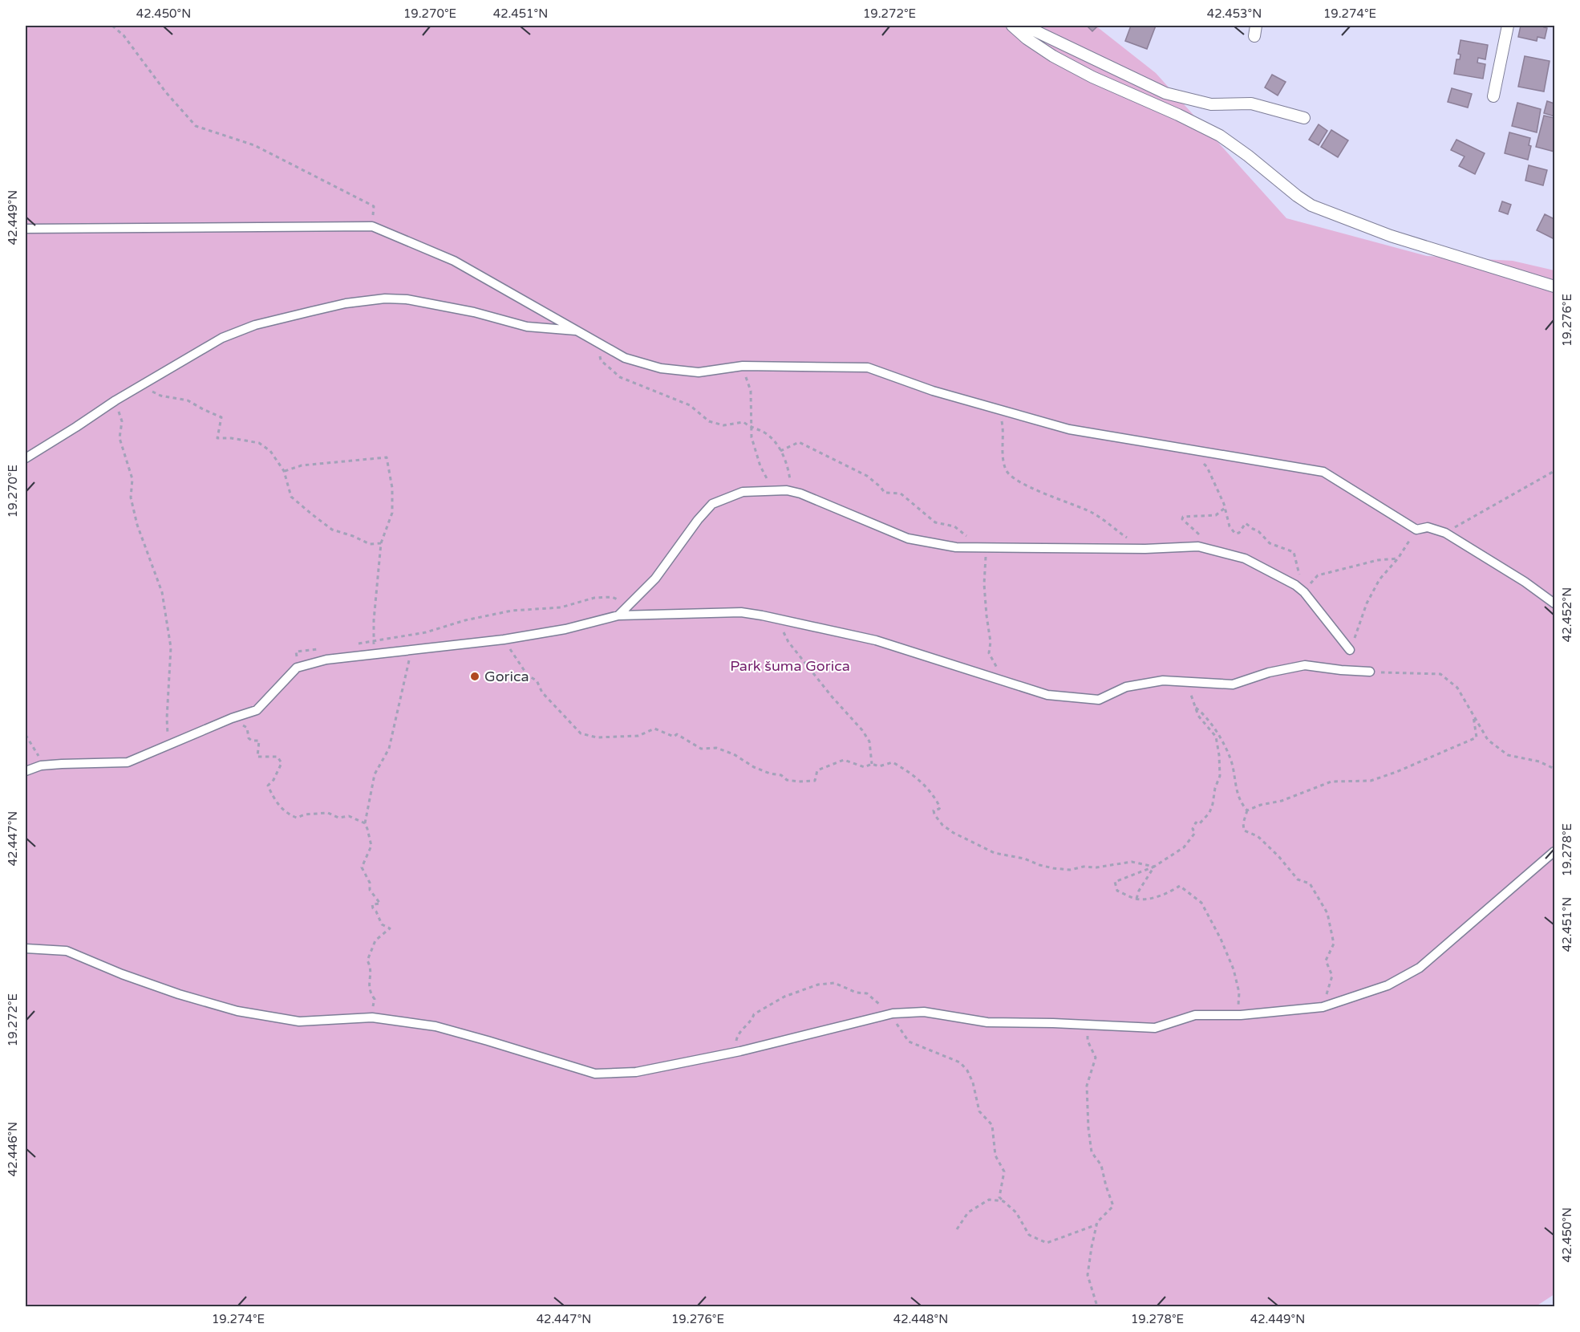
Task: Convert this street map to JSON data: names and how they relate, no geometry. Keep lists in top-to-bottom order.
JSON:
{
  "parks": ["Park šuma Gorica"],
  "places": ["Gorica"],
  "coordinates": [
    "42.450°N",
    "19.270°E",
    "42.451°N",
    "19.272°E",
    "42.453°N",
    "19.274°E",
    "42.449°N",
    "19.276°E",
    "42.452°N",
    "42.447°N",
    "19.278°E",
    "42.446°N",
    "42.448°N"
  ]
}
